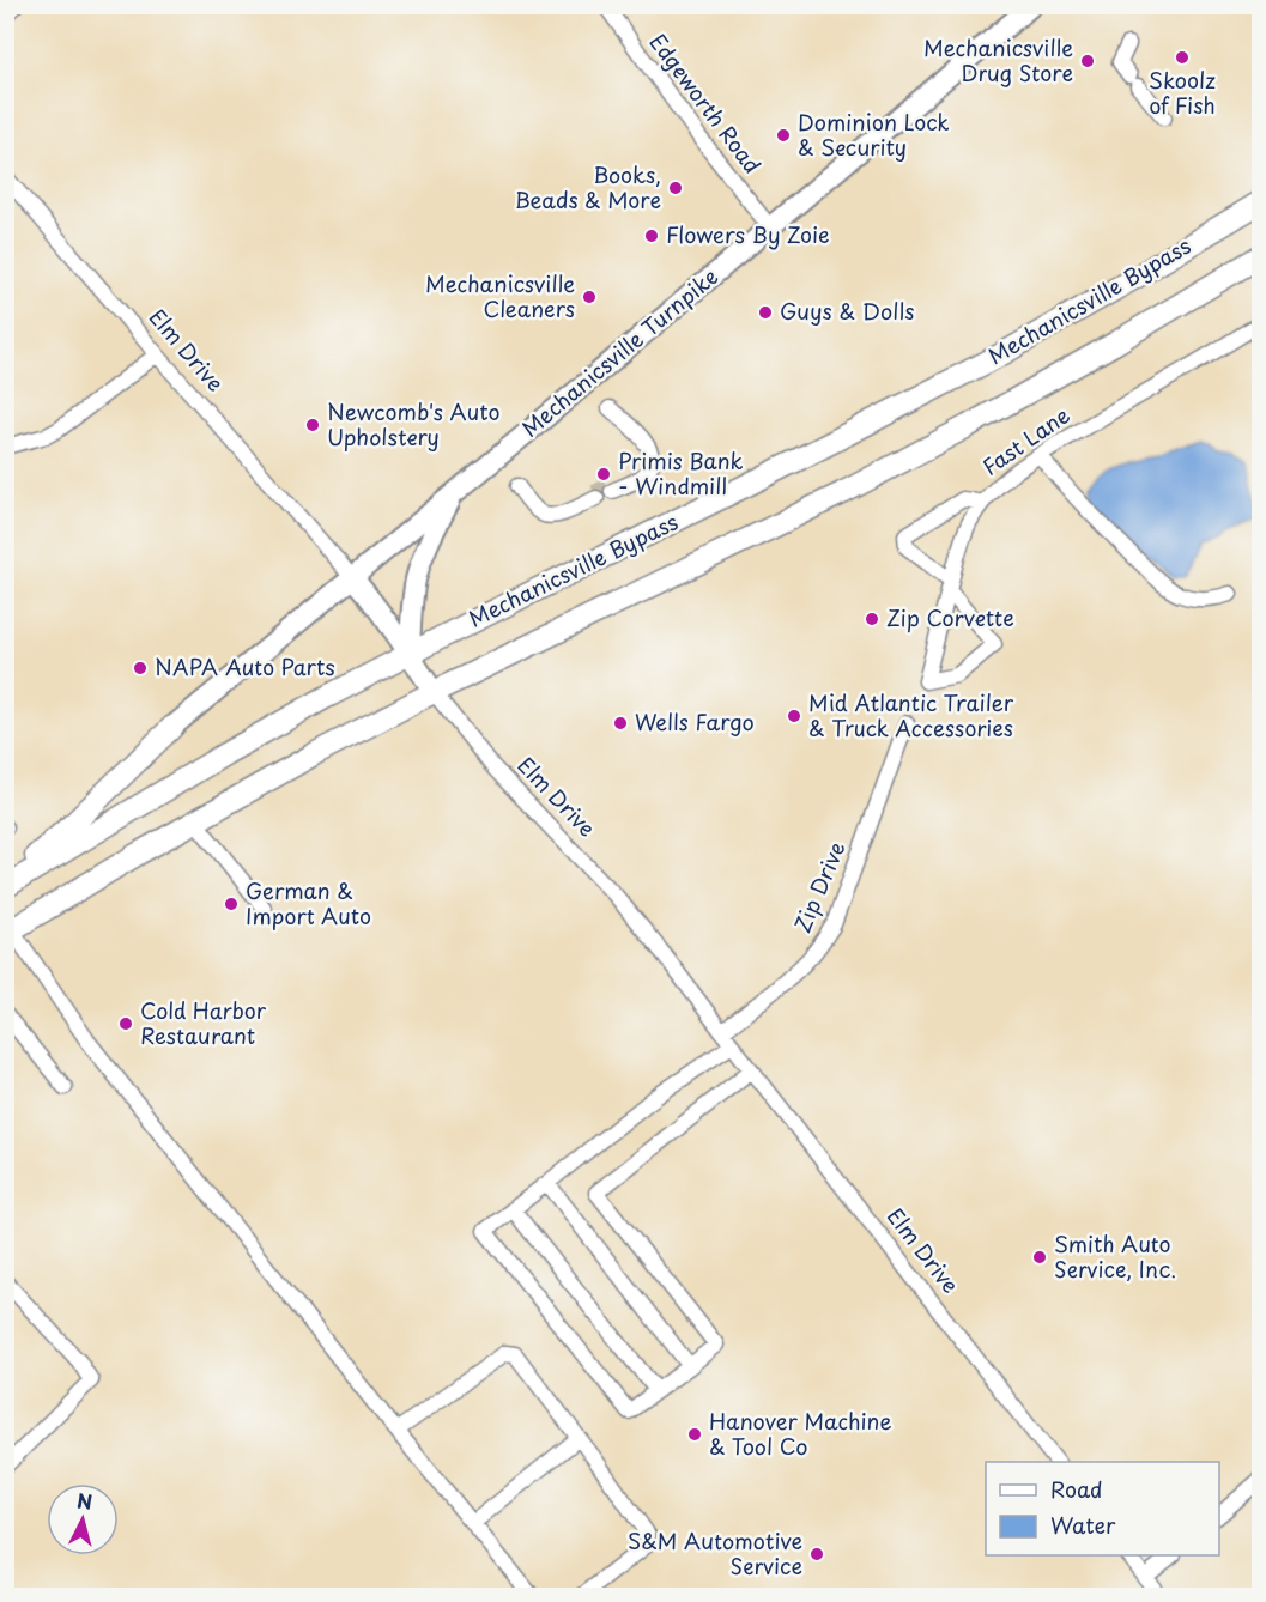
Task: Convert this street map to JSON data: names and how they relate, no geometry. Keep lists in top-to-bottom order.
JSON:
{
  "streets": {
    "highway": ["Mechanicsville Bypass"],
    "main road": ["Elm Drive", "Mechanicsville Turnpike"],
    "street": ["Edgeworth Road", "Fast Lane", "Zip Drive"]
  },
  "crossings": [
    ["Edgeworth Road", "Mechanicsville Turnpike"],
    ["Mechanicsville Bypass", "Elm Drive"],
    ["Elm Drive", "Mechanicsville Turnpike"],
    ["Elm Drive", "Zip Drive"]
  ],
  "places": [
    "Skoolz of Fish",
    "Mechanicsville Drug Store",
    "Dominion Lock & Security",
    "Books, Beads & More",
    "Flowers By Zoie",
    "Mechanicsville Cleaners",
    "Guys & Dolls",
    "Newcomb's Auto Upholstery",
    "Primis Bank - Windmill",
    "Zip Corvette",
    "NAPA Auto Parts",
    "Mid Atlantic Trailer & Truck Accessories",
    "Wells Fargo",
    "German & Import Auto",
    "Cold Harbor Restaurant",
    "Smith Auto Service, Inc.",
    "Hanover Machine & Tool Co",
    "S&M Automotive Service"
  ],
  "legend": ["Road", "Water"],
  "north": "top"
}
